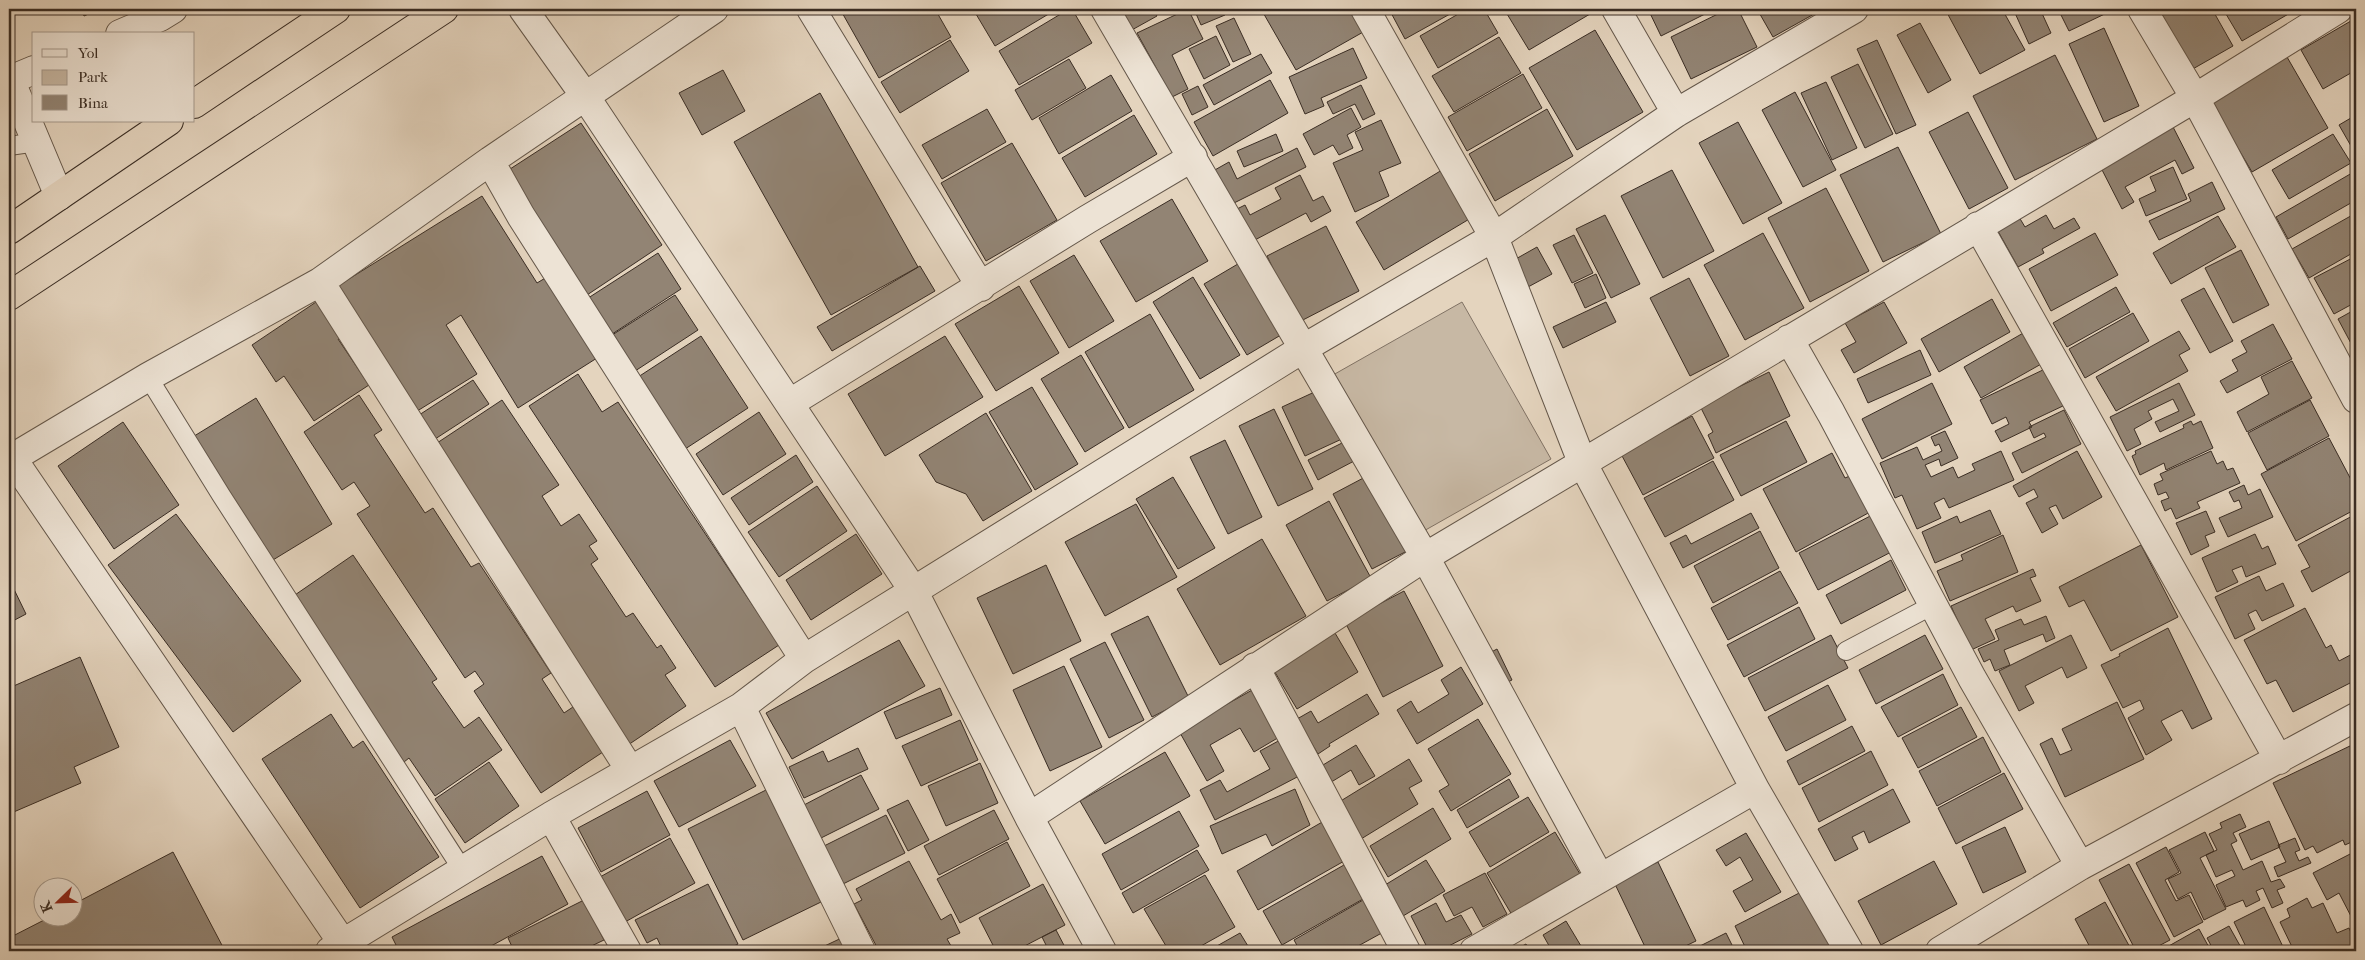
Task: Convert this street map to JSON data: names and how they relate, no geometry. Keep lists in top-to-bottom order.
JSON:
{
  "legend": ["Yol", "Park", "Bina"],
  "north": "bottom left"
}
